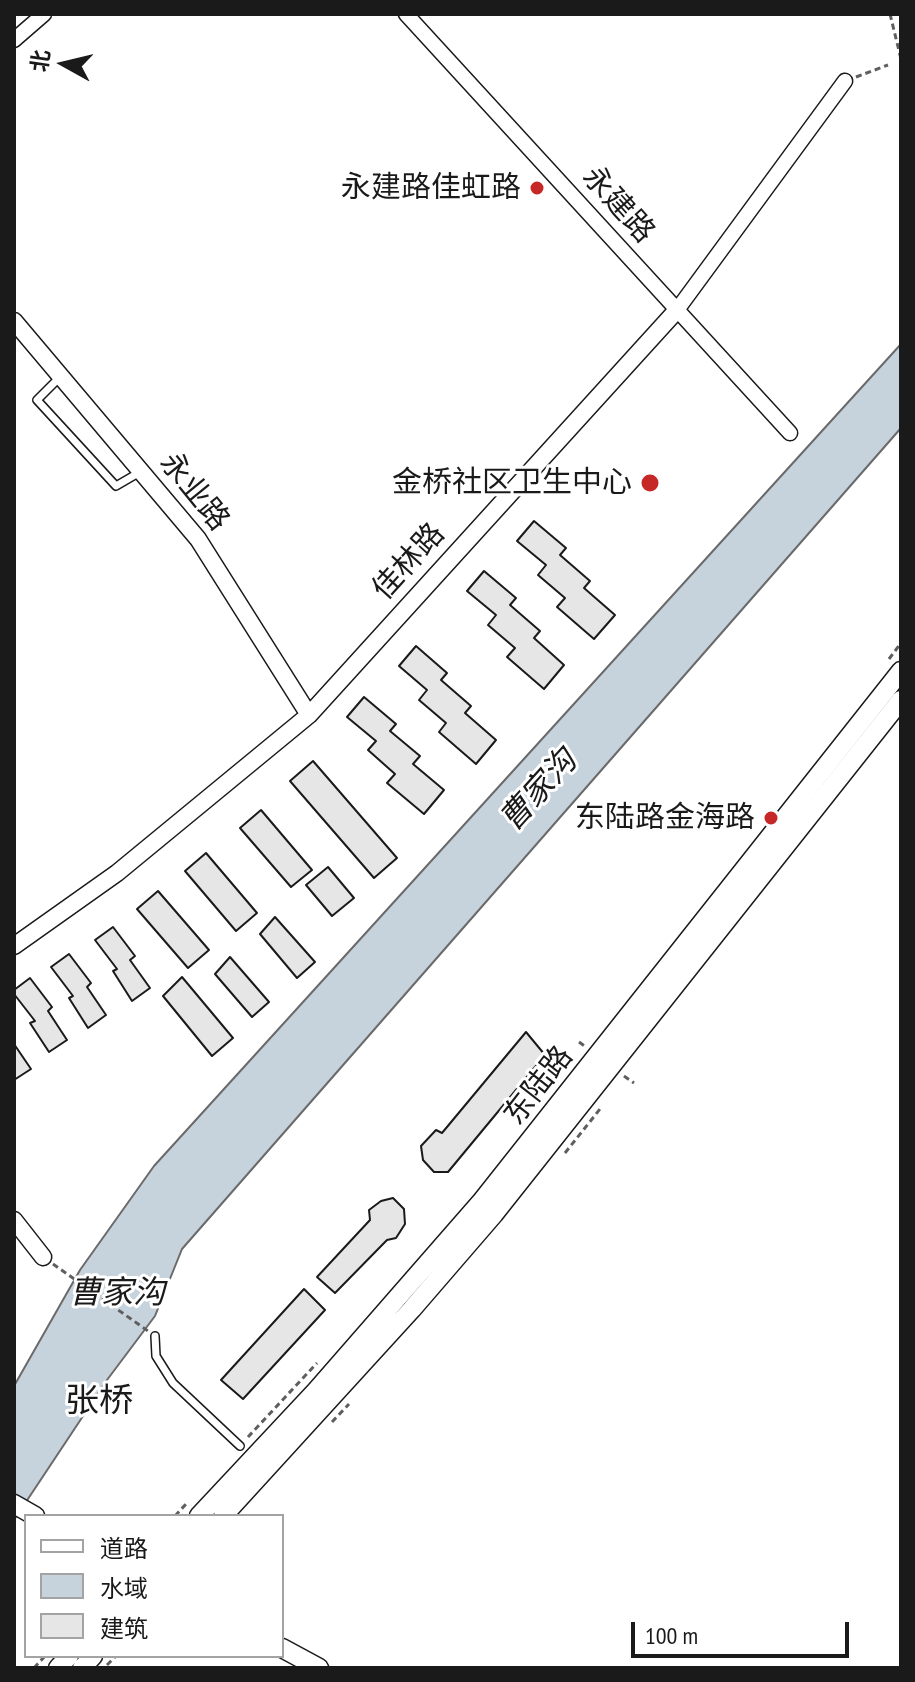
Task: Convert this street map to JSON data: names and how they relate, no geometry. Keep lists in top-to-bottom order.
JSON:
{
  "streets": {
    "main road": ["东陆路"],
    "street": ["永建路", "永业路", "佳林路"]
  },
  "crossings": [
    ["永建路", "佳林路"],
    ["永业路", "佳林路"]
  ],
  "districts": ["张桥"],
  "water": ["曹家沟"],
  "places": ["永建路佳虹路", "金桥社区卫生中心", "东陆路金海路"],
  "legend": ["道路", "水域", "建筑"],
  "scale_bar": "100 m",
  "north": "left"
}
